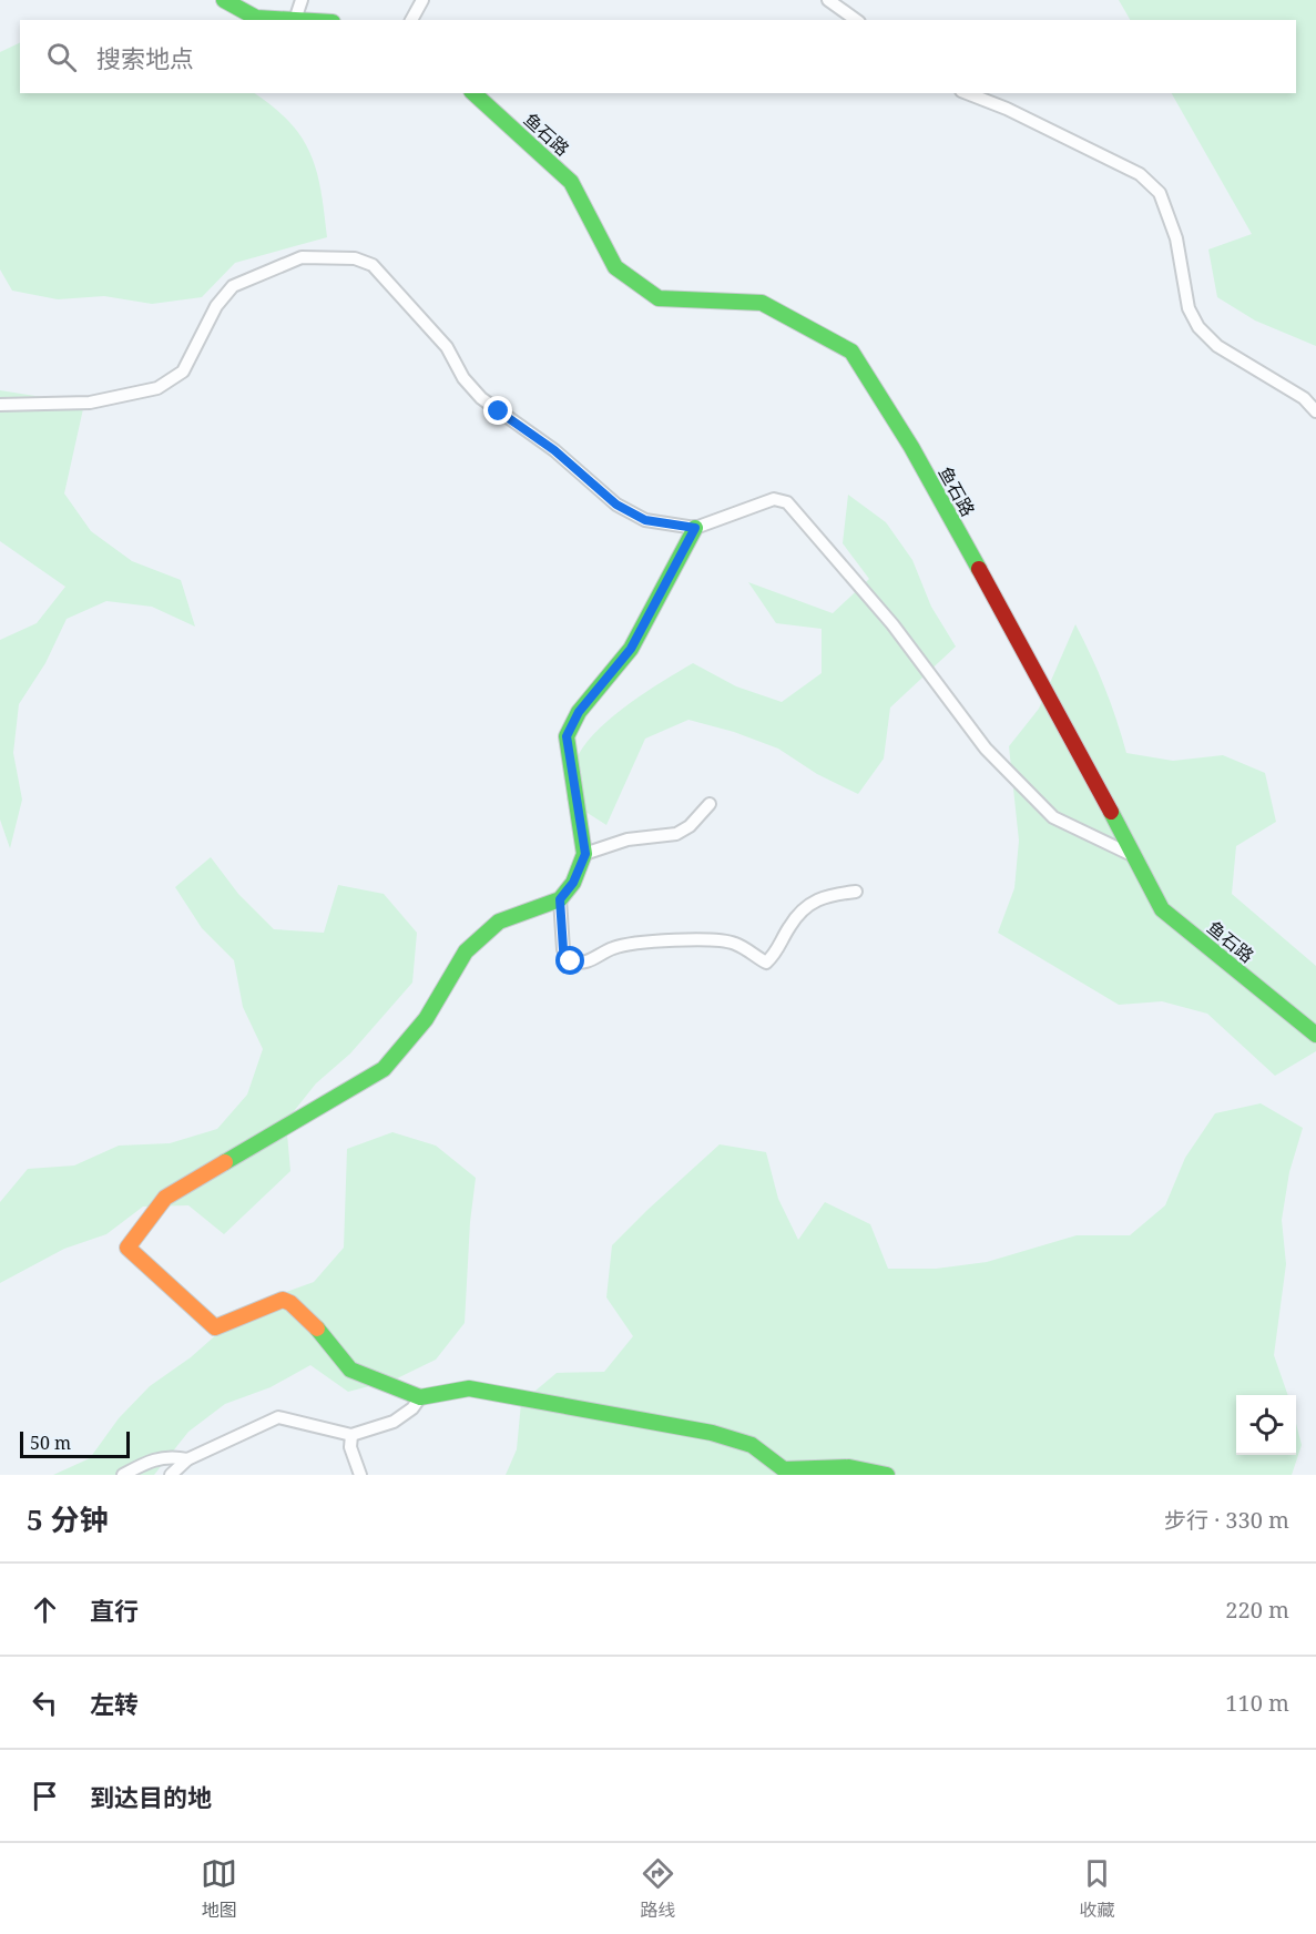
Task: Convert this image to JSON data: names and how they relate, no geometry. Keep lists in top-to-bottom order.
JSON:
{
  "streets": {
    "street": ["鱼石路"]
  },
  "scale_bar": "50 m",
  "page": {
    "search": "搜索地点",
    "scale": "50 m",
    "heading": ["5 分钟", "步行 · 330 m"],
    "list": [
      ["直行", "220 m"],
      ["左转", "110 m"],
      "到达目的地"
    ],
    "nav": ["地图", "路线", "收藏"]
  }
}
